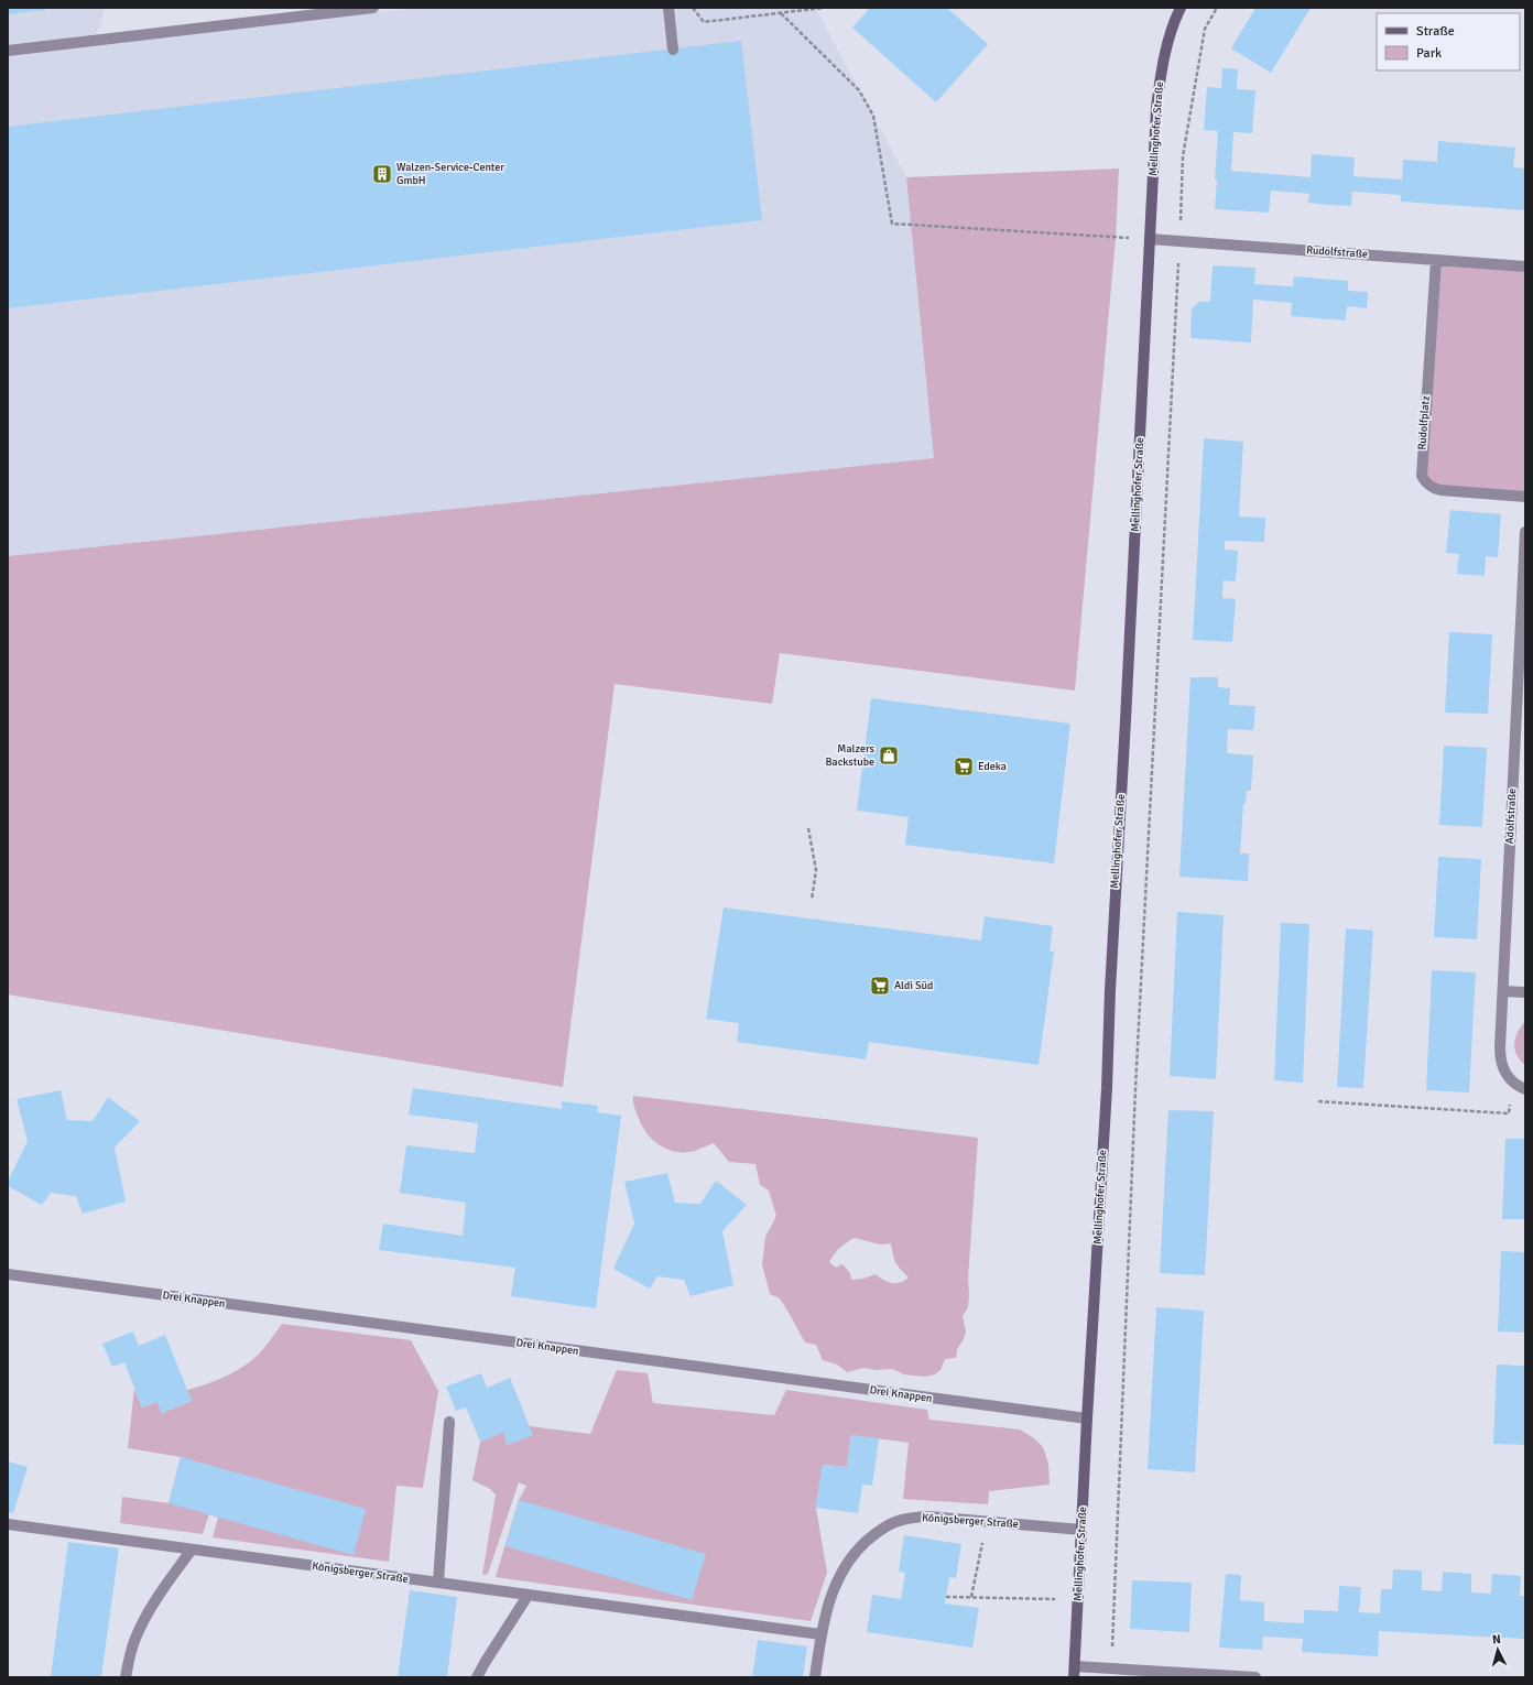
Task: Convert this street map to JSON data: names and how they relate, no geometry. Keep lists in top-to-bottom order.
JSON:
{
  "streets": {
    "main road": ["Mellinghofer Straße"],
    "street": [
      "Rudolfstraße",
      "Rudolfplatz",
      "Adolfstraße",
      "Drei Knappen",
      "Königsberger Straße"
    ]
  },
  "crossings": [
    ["Mellinghofer Straße", "Rudolfstraße"],
    ["Mellinghofer Straße", "Drei Knappen"],
    ["Mellinghofer Straße", "Königsberger Straße"],
    ["Rudolfstraße", "Rudolfplatz"]
  ],
  "places": {
    "building": ["Walzen-Service-Center GmbH"],
    "shop": ["Malzers Backstube"],
    "supermarket": ["Edeka", "Aldi Süd"]
  },
  "legend": ["Straße", "Park"],
  "north": "top"
}
